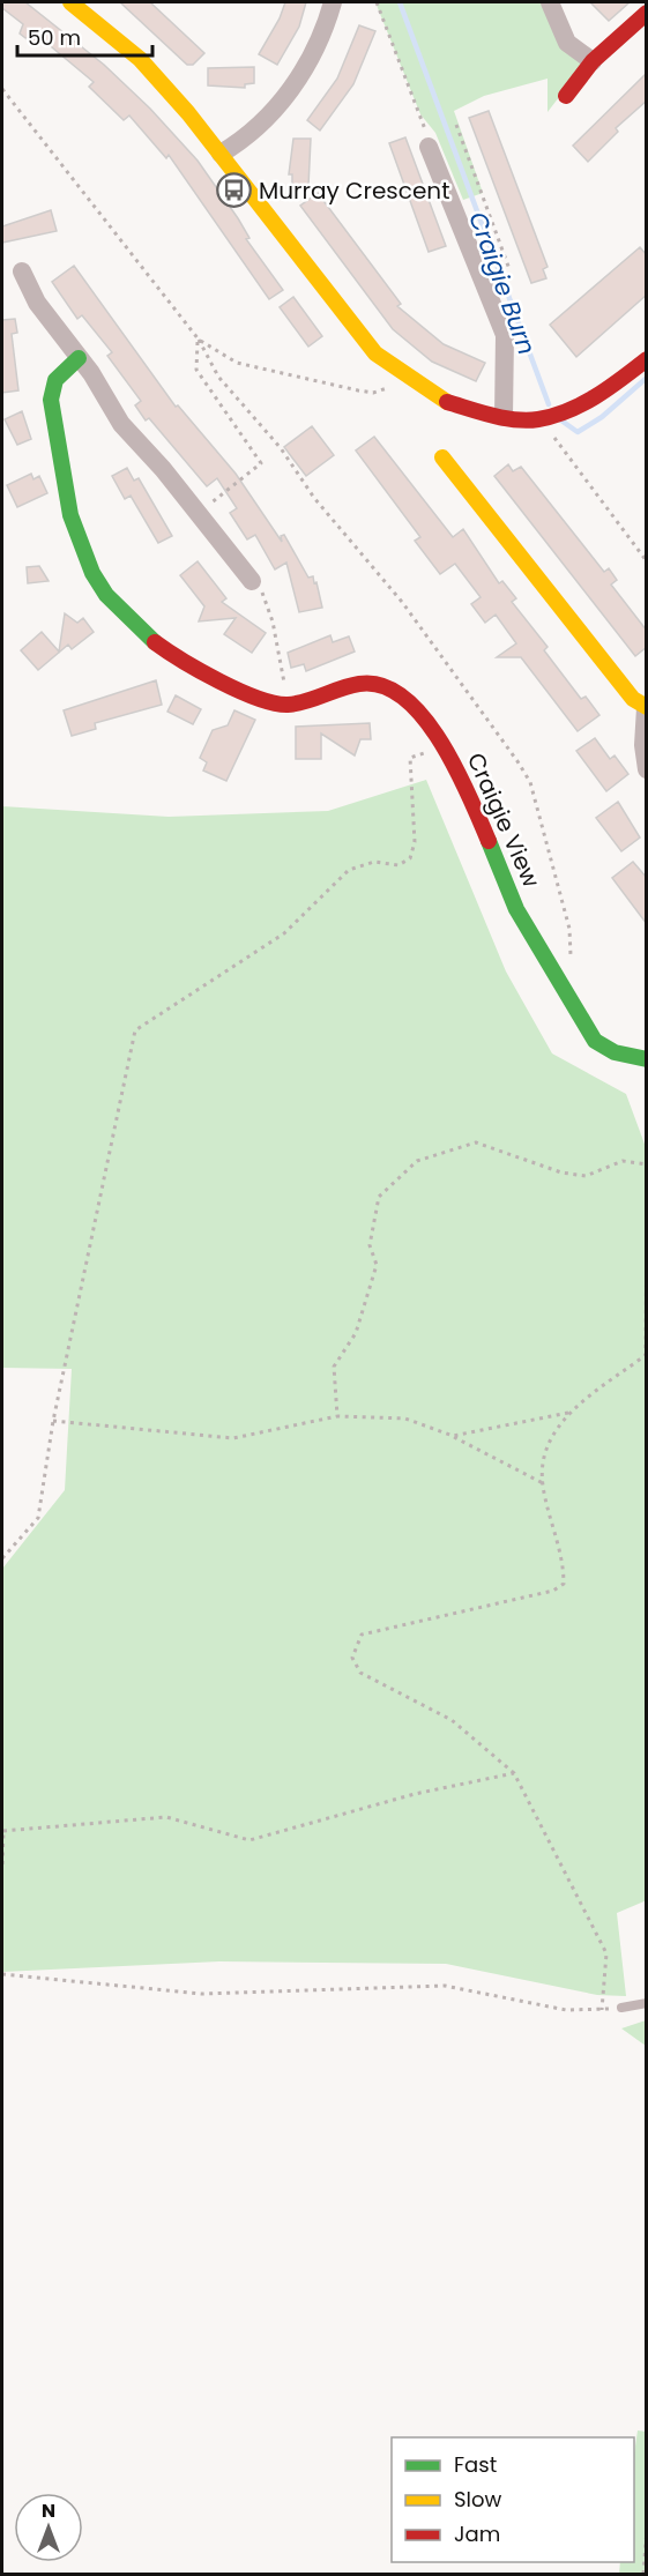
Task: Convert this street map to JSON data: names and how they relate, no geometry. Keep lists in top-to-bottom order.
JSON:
{
  "streets": {
    "street": ["Craigie View"]
  },
  "water": ["Craigie Burn"],
  "places": {
    "bus stop": ["Murray Crescent"]
  },
  "legend": ["Fast", "Slow", "Jam"],
  "scale_bar": "50 m",
  "north": "top"
}
